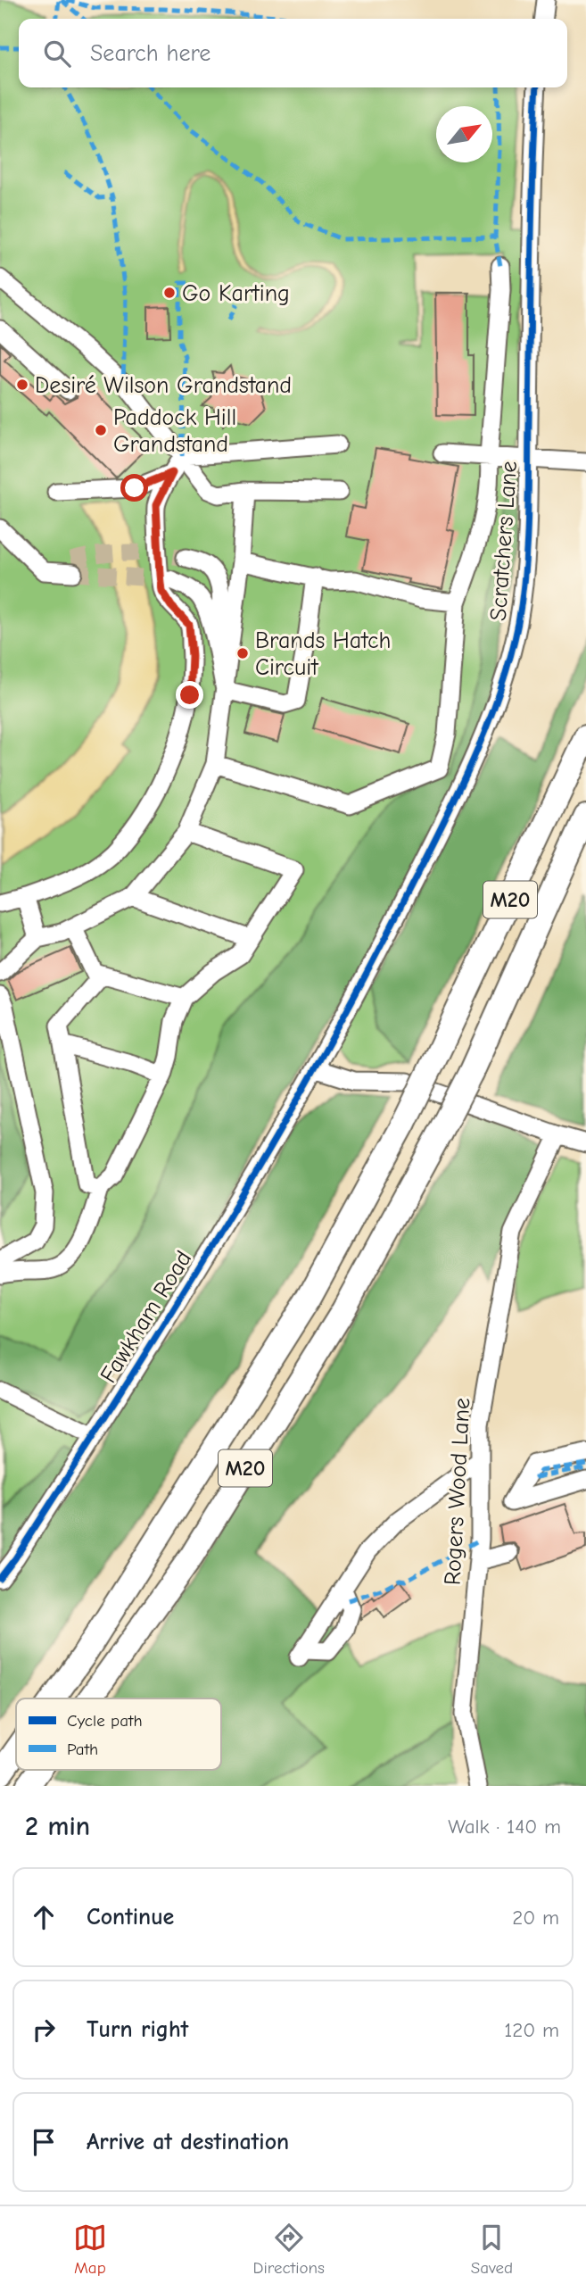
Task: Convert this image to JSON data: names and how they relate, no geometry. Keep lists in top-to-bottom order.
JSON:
{
  "streets": {
    "highway": ["M20"],
    "street": ["Scratchers Lane", "Fawkham Road", "Rogers Wood Lane"]
  },
  "crossings": [
    ["Scratchers Lane", "Fawkham Road"]
  ],
  "places": [
    "Go Karting",
    "Desiré Wilson Grandstand",
    "Paddock Hill Grandstand",
    "Brands Hatch Circuit"
  ],
  "legend": ["Cycle path", "Path"],
  "north": "top right",
  "page": {
    "search": "Search here",
    "heading": ["2 min", "Walk · 140 m"],
    "list": [
      ["Continue", "20 m"],
      ["Turn right", "120 m"],
      "Arrive at destination"
    ],
    "nav": ["Map", "Directions", "Saved"]
  }
}
